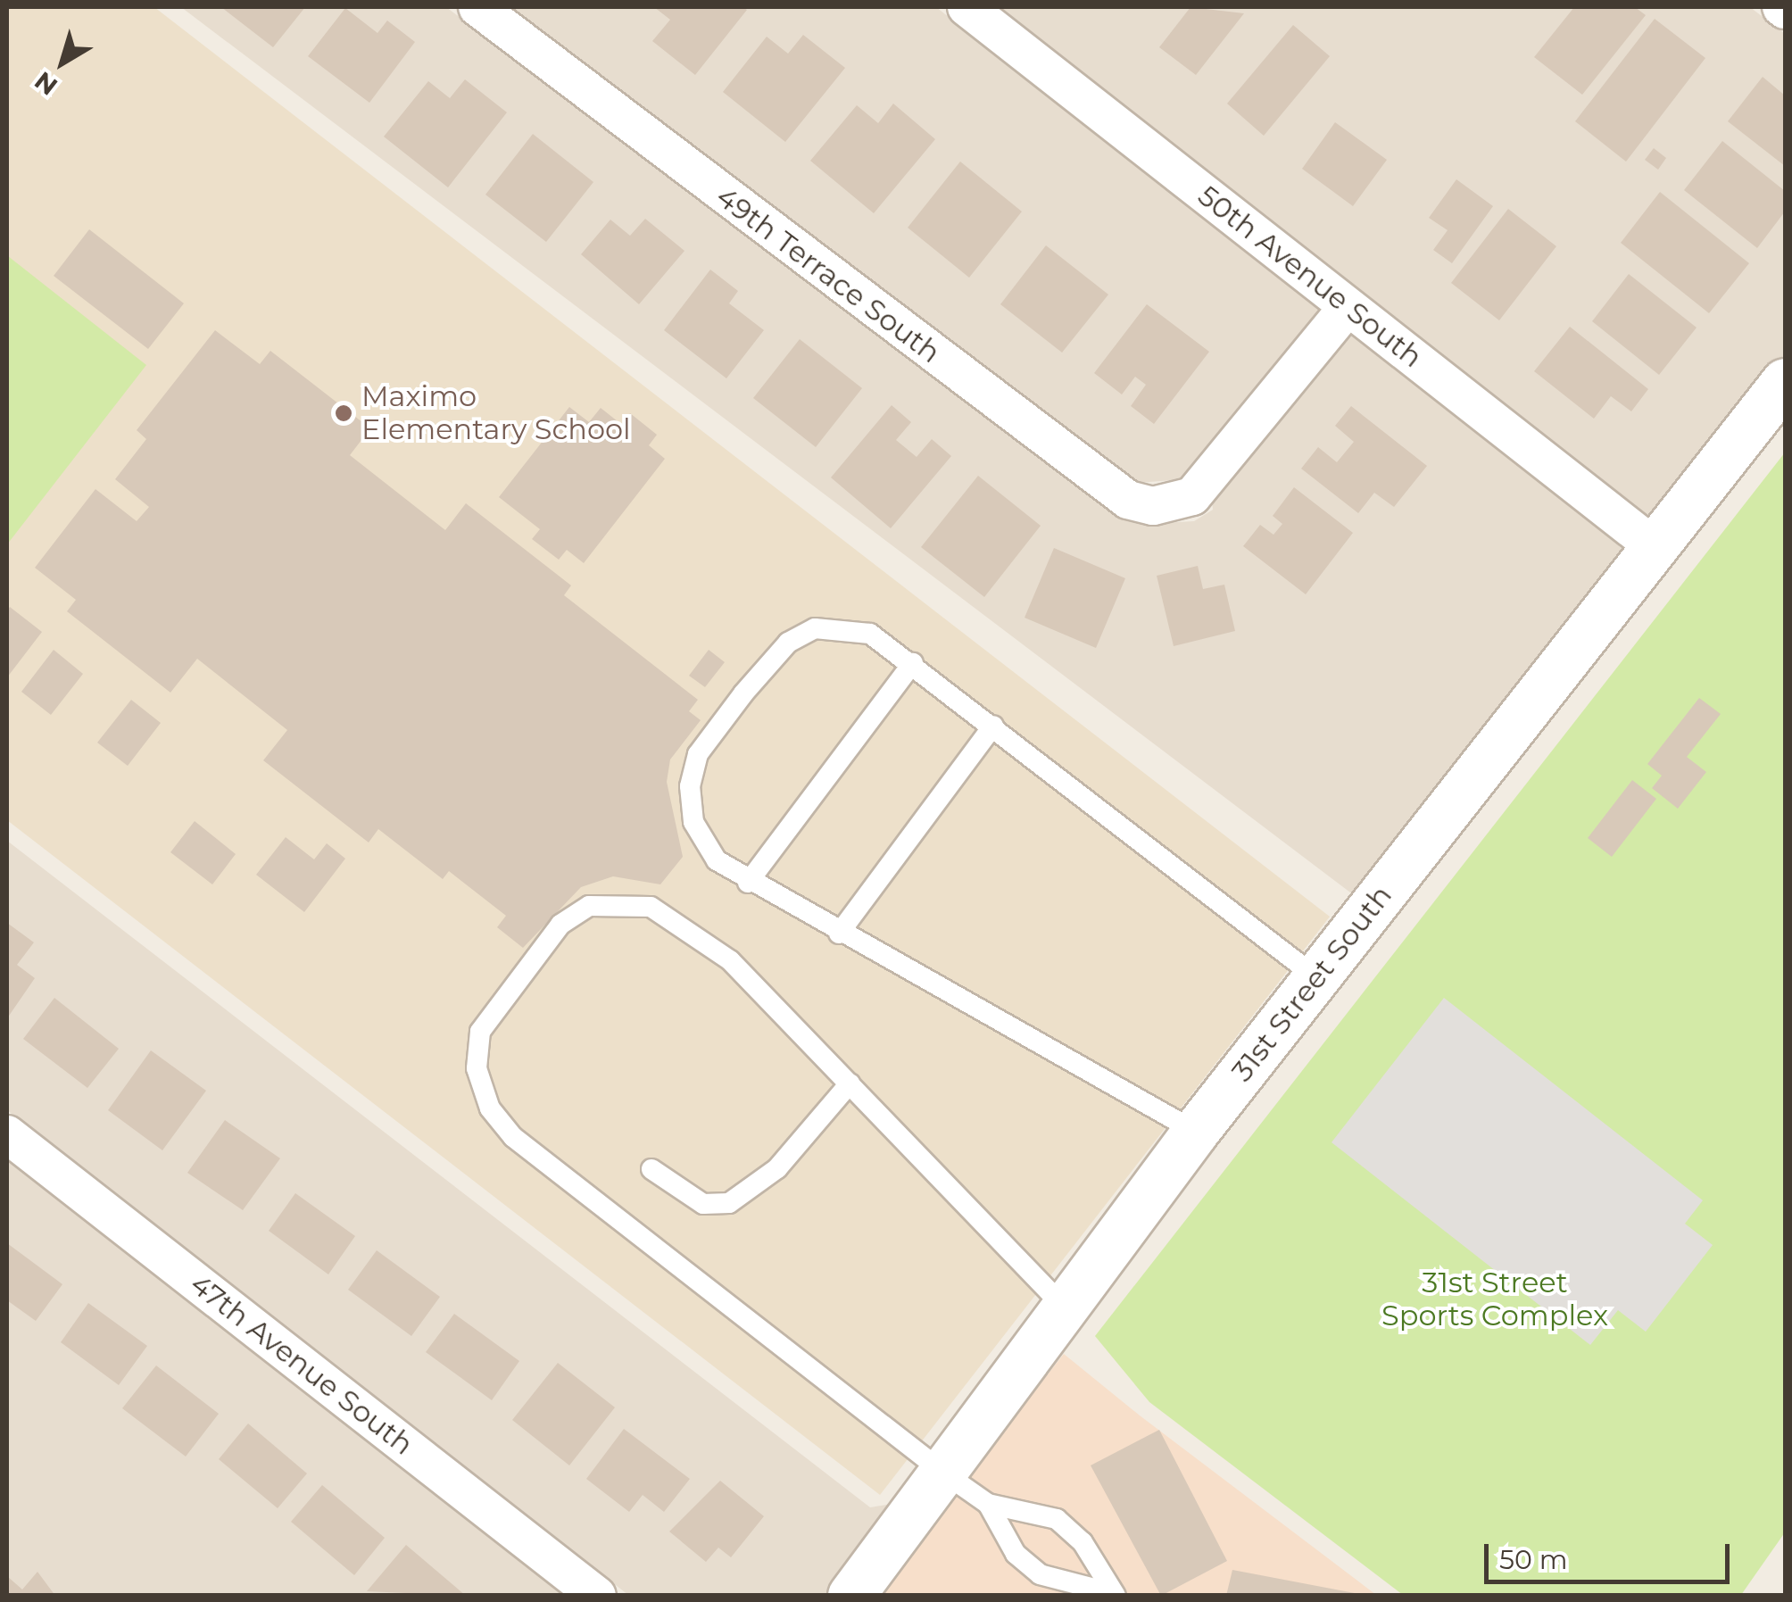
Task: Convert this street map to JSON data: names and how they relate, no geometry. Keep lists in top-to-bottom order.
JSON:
{
  "streets": {
    "street": [
      "49th Terrace South",
      "50th Avenue South",
      "31st Street South",
      "47th Avenue South"
    ]
  },
  "crossings": [
    ["49th Terrace South", "50th Avenue South"],
    ["50th Avenue South", "31st Street South"]
  ],
  "parks": ["31st Street Sports Complex"],
  "places": ["Maximo Elementary School"],
  "scale_bar": "50 m",
  "north": "bottom left"
}
